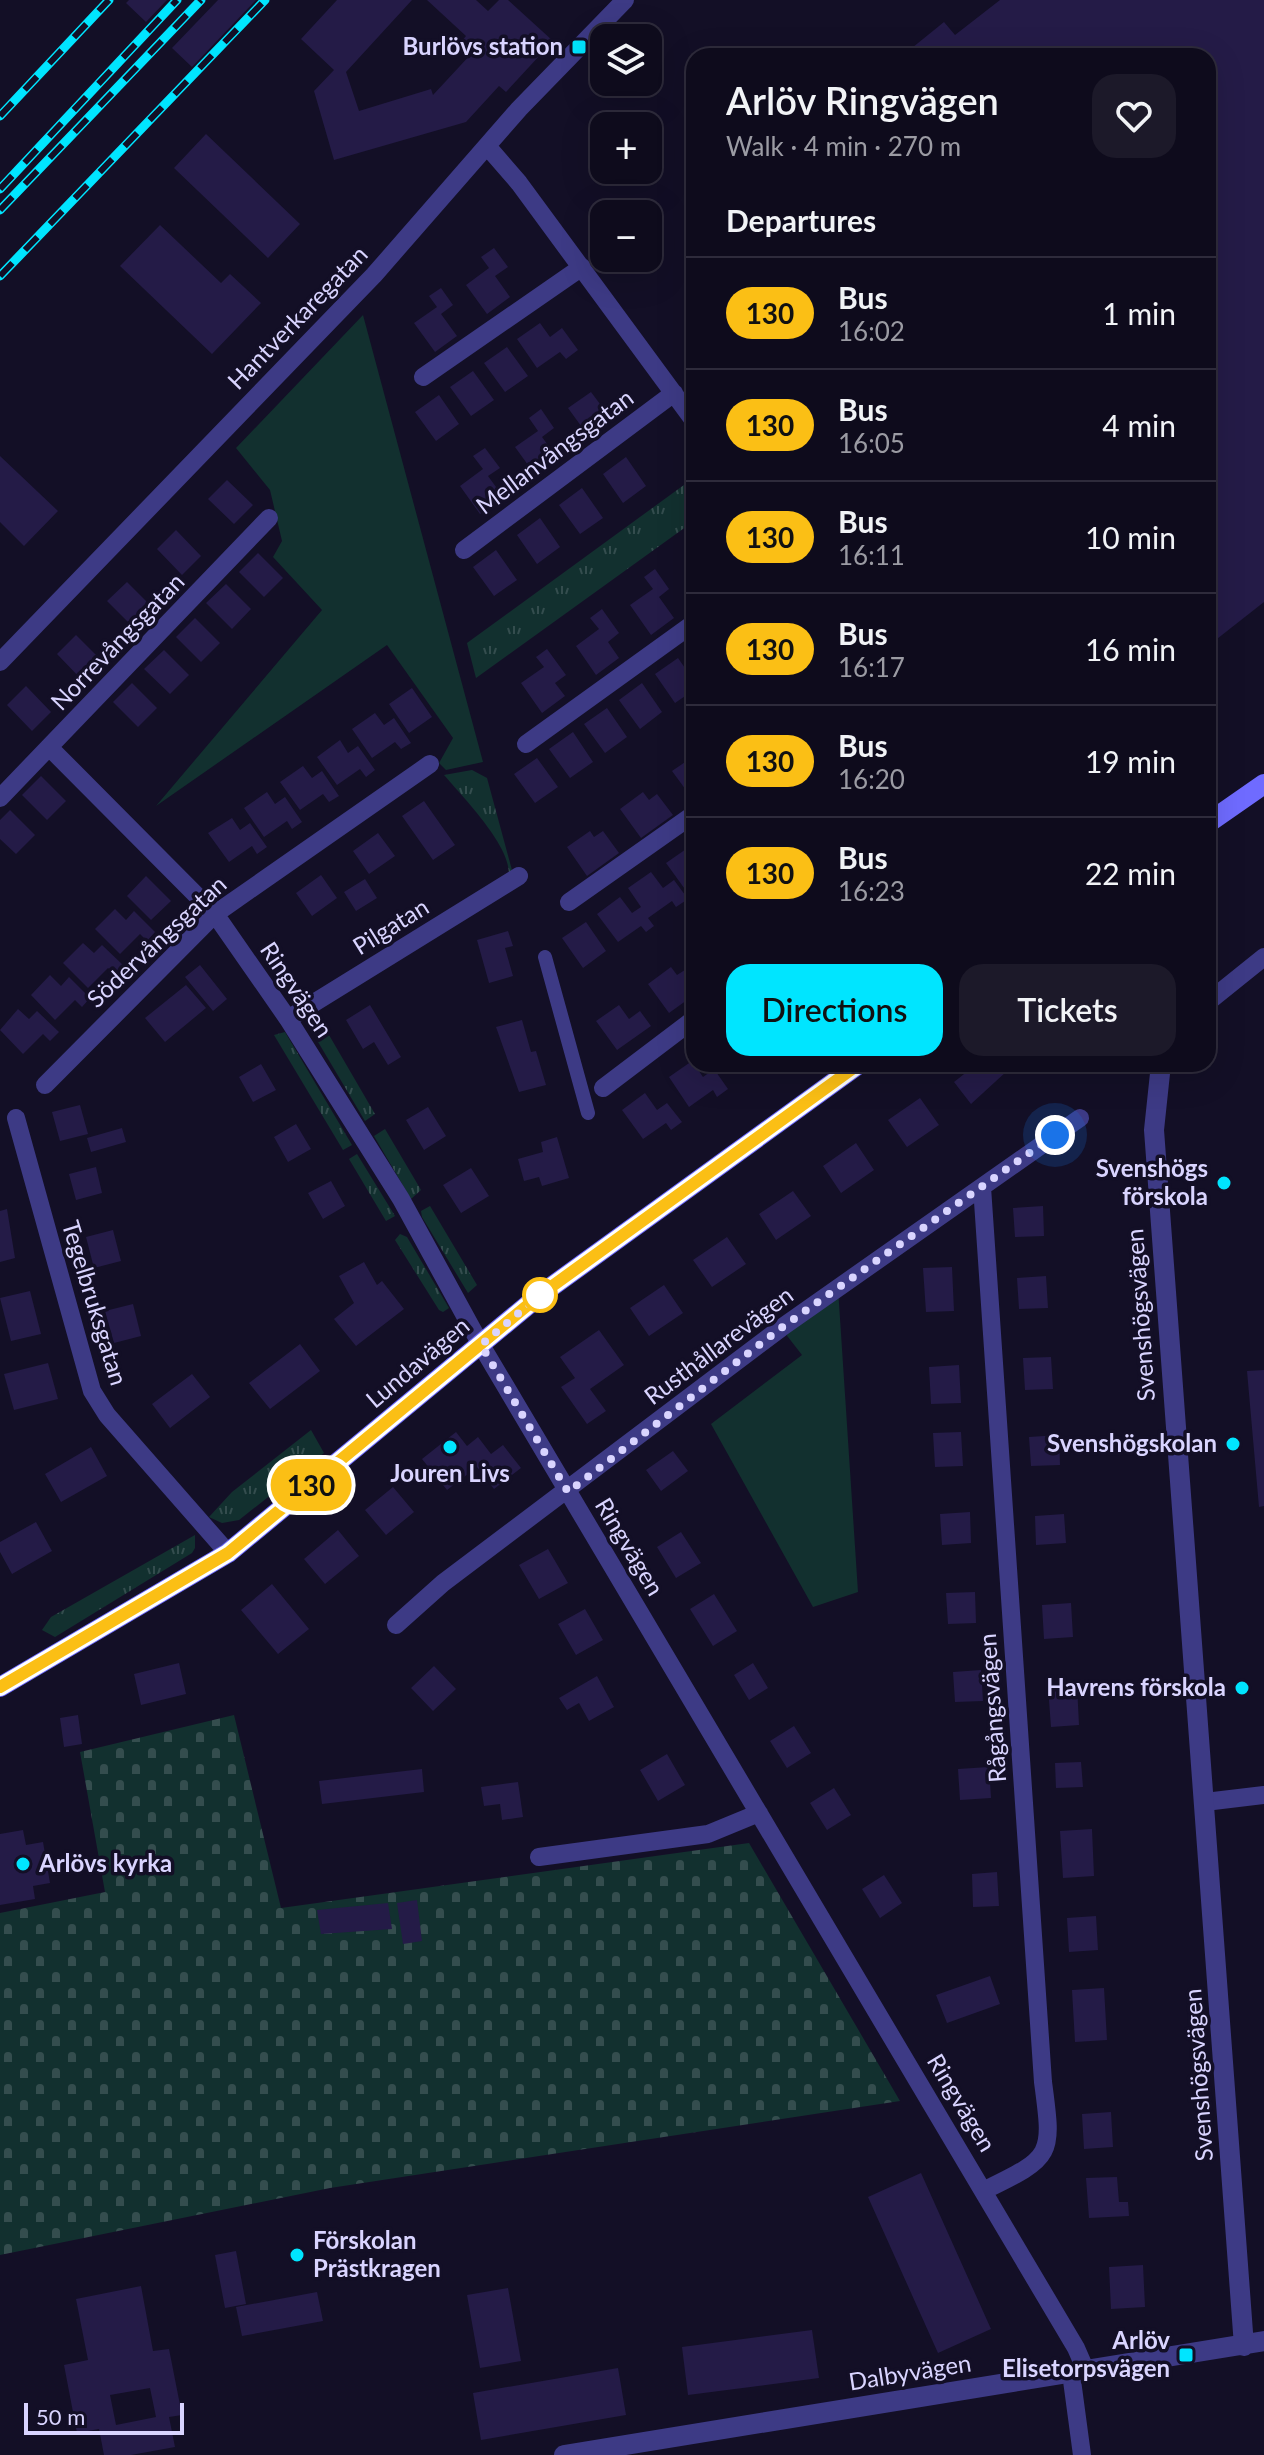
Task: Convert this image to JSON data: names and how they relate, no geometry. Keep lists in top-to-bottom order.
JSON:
{
  "streets": {
    "main road": ["Lundavägen"],
    "street": [
      "Hantverkaregatan",
      "Mellanvångsgatan",
      "Norrevångsgatan",
      "Pilgatan",
      "Södervångsgatan",
      "Ringvägen",
      "Tegelbruksgatan",
      "Svenshögsvägen",
      "Rusthållarevägen",
      "Rågångsvägen",
      "Dalbyvägen"
    ]
  },
  "crossings": [
    ["Norrevångsgatan", "Ringvägen"],
    ["Pilgatan", "Ringvägen"],
    ["Södervångsgatan", "Ringvägen"],
    ["Ringvägen", "Rusthållarevägen"],
    ["Ringvägen", "Lundavägen"],
    ["Ringvägen", "Rågångsvägen"],
    ["Ringvägen", "Dalbyvägen"],
    ["Tegelbruksgatan", "Lundavägen"],
    ["Svenshögsvägen", "Dalbyvägen"],
    ["Rusthållarevägen", "Rågångsvägen"]
  ],
  "places": {
    "transit": ["Burlövs station", "Arlöv Elisetorpsvägen"],
    "other": [
      "Svenshögs förskola",
      "Svenshögskolan",
      "Jouren Livs",
      "Havrens förskola",
      "Arlövs kyrka",
      "Förskolan Prästkragen"
    ]
  },
  "lines": ["bus line 130"],
  "scale_bar": "50 m",
  "page": {
    "on_map": "130",
    "map_buttons": ["+", "−"],
    "heading": [
      ["Arlöv Ringvägen", "Walk · 4 min · 270 m"],
      "Departures"
    ],
    "list": [
      {
        "mark": "130",
        "name": "Bus",
        "note": "16:02",
        "value": "1 min"
      },
      {
        "mark": "130",
        "name": "Bus",
        "note": "16:05",
        "value": "4 min"
      },
      {
        "mark": "130",
        "name": "Bus",
        "note": "16:11",
        "value": "10 min"
      },
      {
        "mark": "130",
        "name": "Bus",
        "note": "16:17",
        "value": "16 min"
      },
      {
        "mark": "130",
        "name": "Bus",
        "note": "16:20",
        "value": "19 min"
      },
      {
        "mark": "130",
        "name": "Bus",
        "note": "16:23",
        "value": "22 min"
      }
    ],
    "buttons": ["Directions", "Tickets"],
    "scale": "50 m"
  }
}
